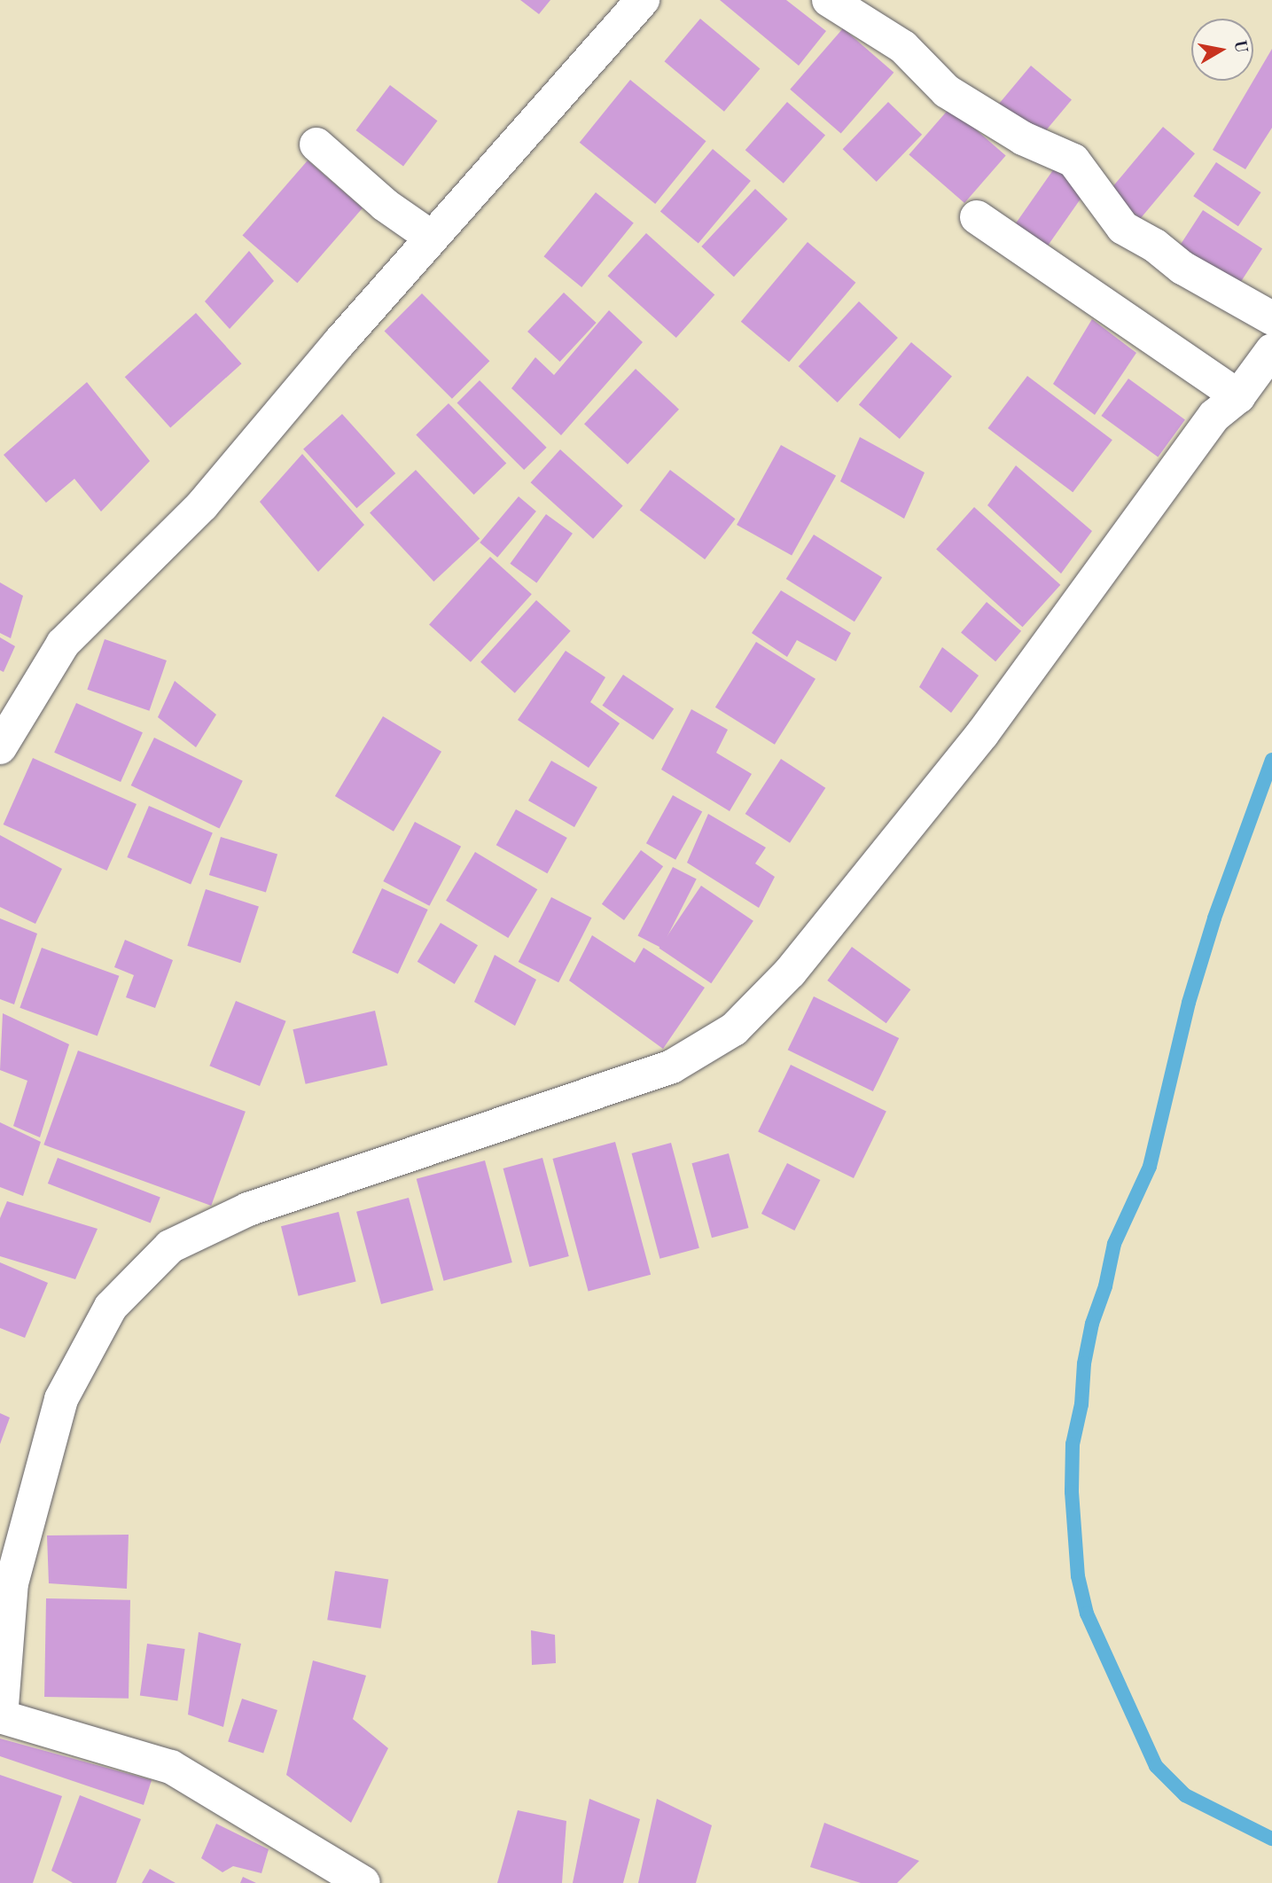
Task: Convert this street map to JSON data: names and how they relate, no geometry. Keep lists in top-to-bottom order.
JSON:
{
  "north": "right"
}
